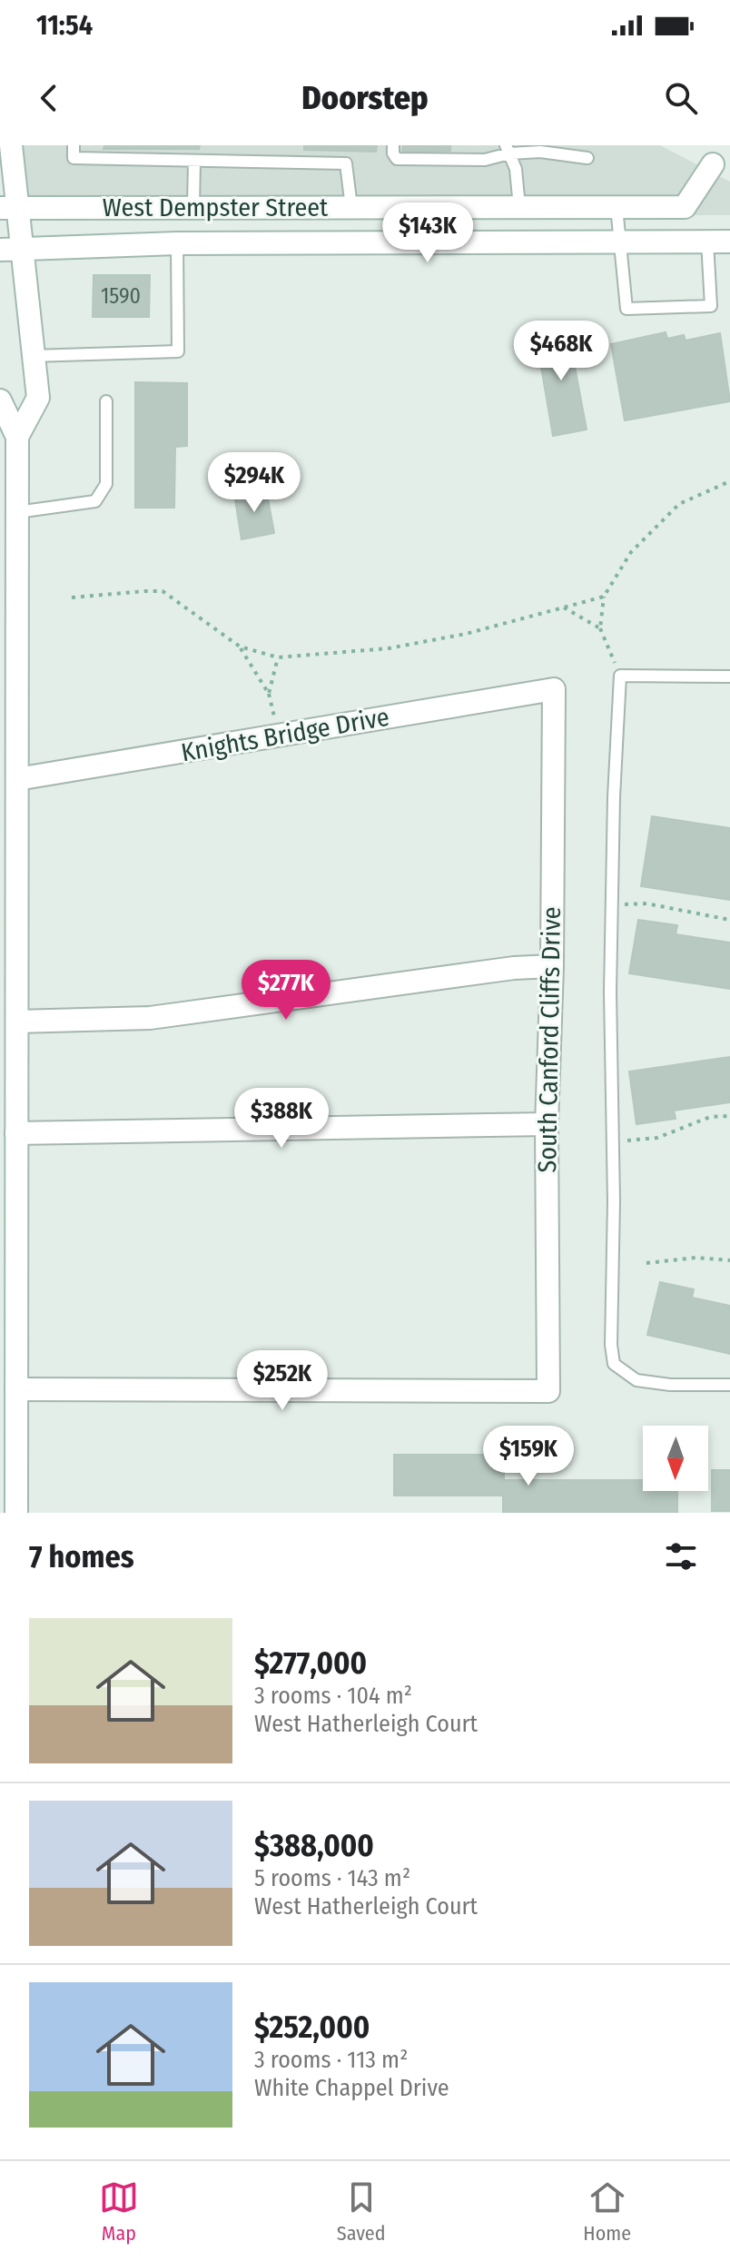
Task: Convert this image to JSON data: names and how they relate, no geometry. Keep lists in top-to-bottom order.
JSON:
{
  "streets": {
    "main road": ["West Dempster Street", "Knights Bridge Drive", "South Canford Cliffs Drive"]
  },
  "crossings": [
    ["Knights Bridge Drive", "South Canford Cliffs Drive"]
  ],
  "house_numbers": ["1590"],
  "north": "bottom",
  "page": {
    "status": "11:54",
    "header": "Doorstep",
    "price": [
      "$143K",
      "$468K",
      "$294K",
      "$277K",
      "$388K",
      "$252K",
      "$159K"
    ],
    "heading": "7 homes",
    "list": [
      {
        "name": "$277,000",
        "note": "3 rooms · 104 m² · West Hatherleigh Court"
      },
      {
        "name": "$388,000",
        "note": "5 rooms · 143 m² · West Hatherleigh Court"
      },
      {
        "name": "$252,000",
        "note": "3 rooms · 113 m² · White Chappel Drive"
      }
    ],
    "tabs": ["Map", "Saved", "Home"]
  }
}
